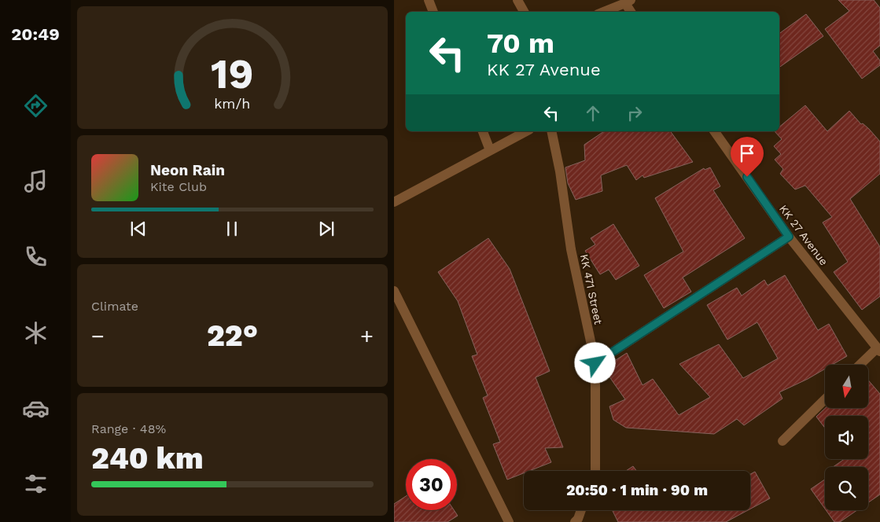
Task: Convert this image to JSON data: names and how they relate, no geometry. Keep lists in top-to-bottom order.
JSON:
{
  "streets": {
    "street": ["KK 27 Avenue", "KK 471 Street"]
  },
  "north": "bottom",
  "page": {
    "tabs": "20:49",
    "turn": ["70 m", "KK 27 Avenue"],
    "song": ["Neon Rain", "Kite Club"],
    "tile": [
      "Climate",
      ["Range · 48%", "240 km"]
    ],
    "heat": ["−", "22°", "+"],
    "limit": "30",
    "trip": "20:50 · 1 min · 90 m",
    "gauge": ["19", "km/h"]
  }
}
